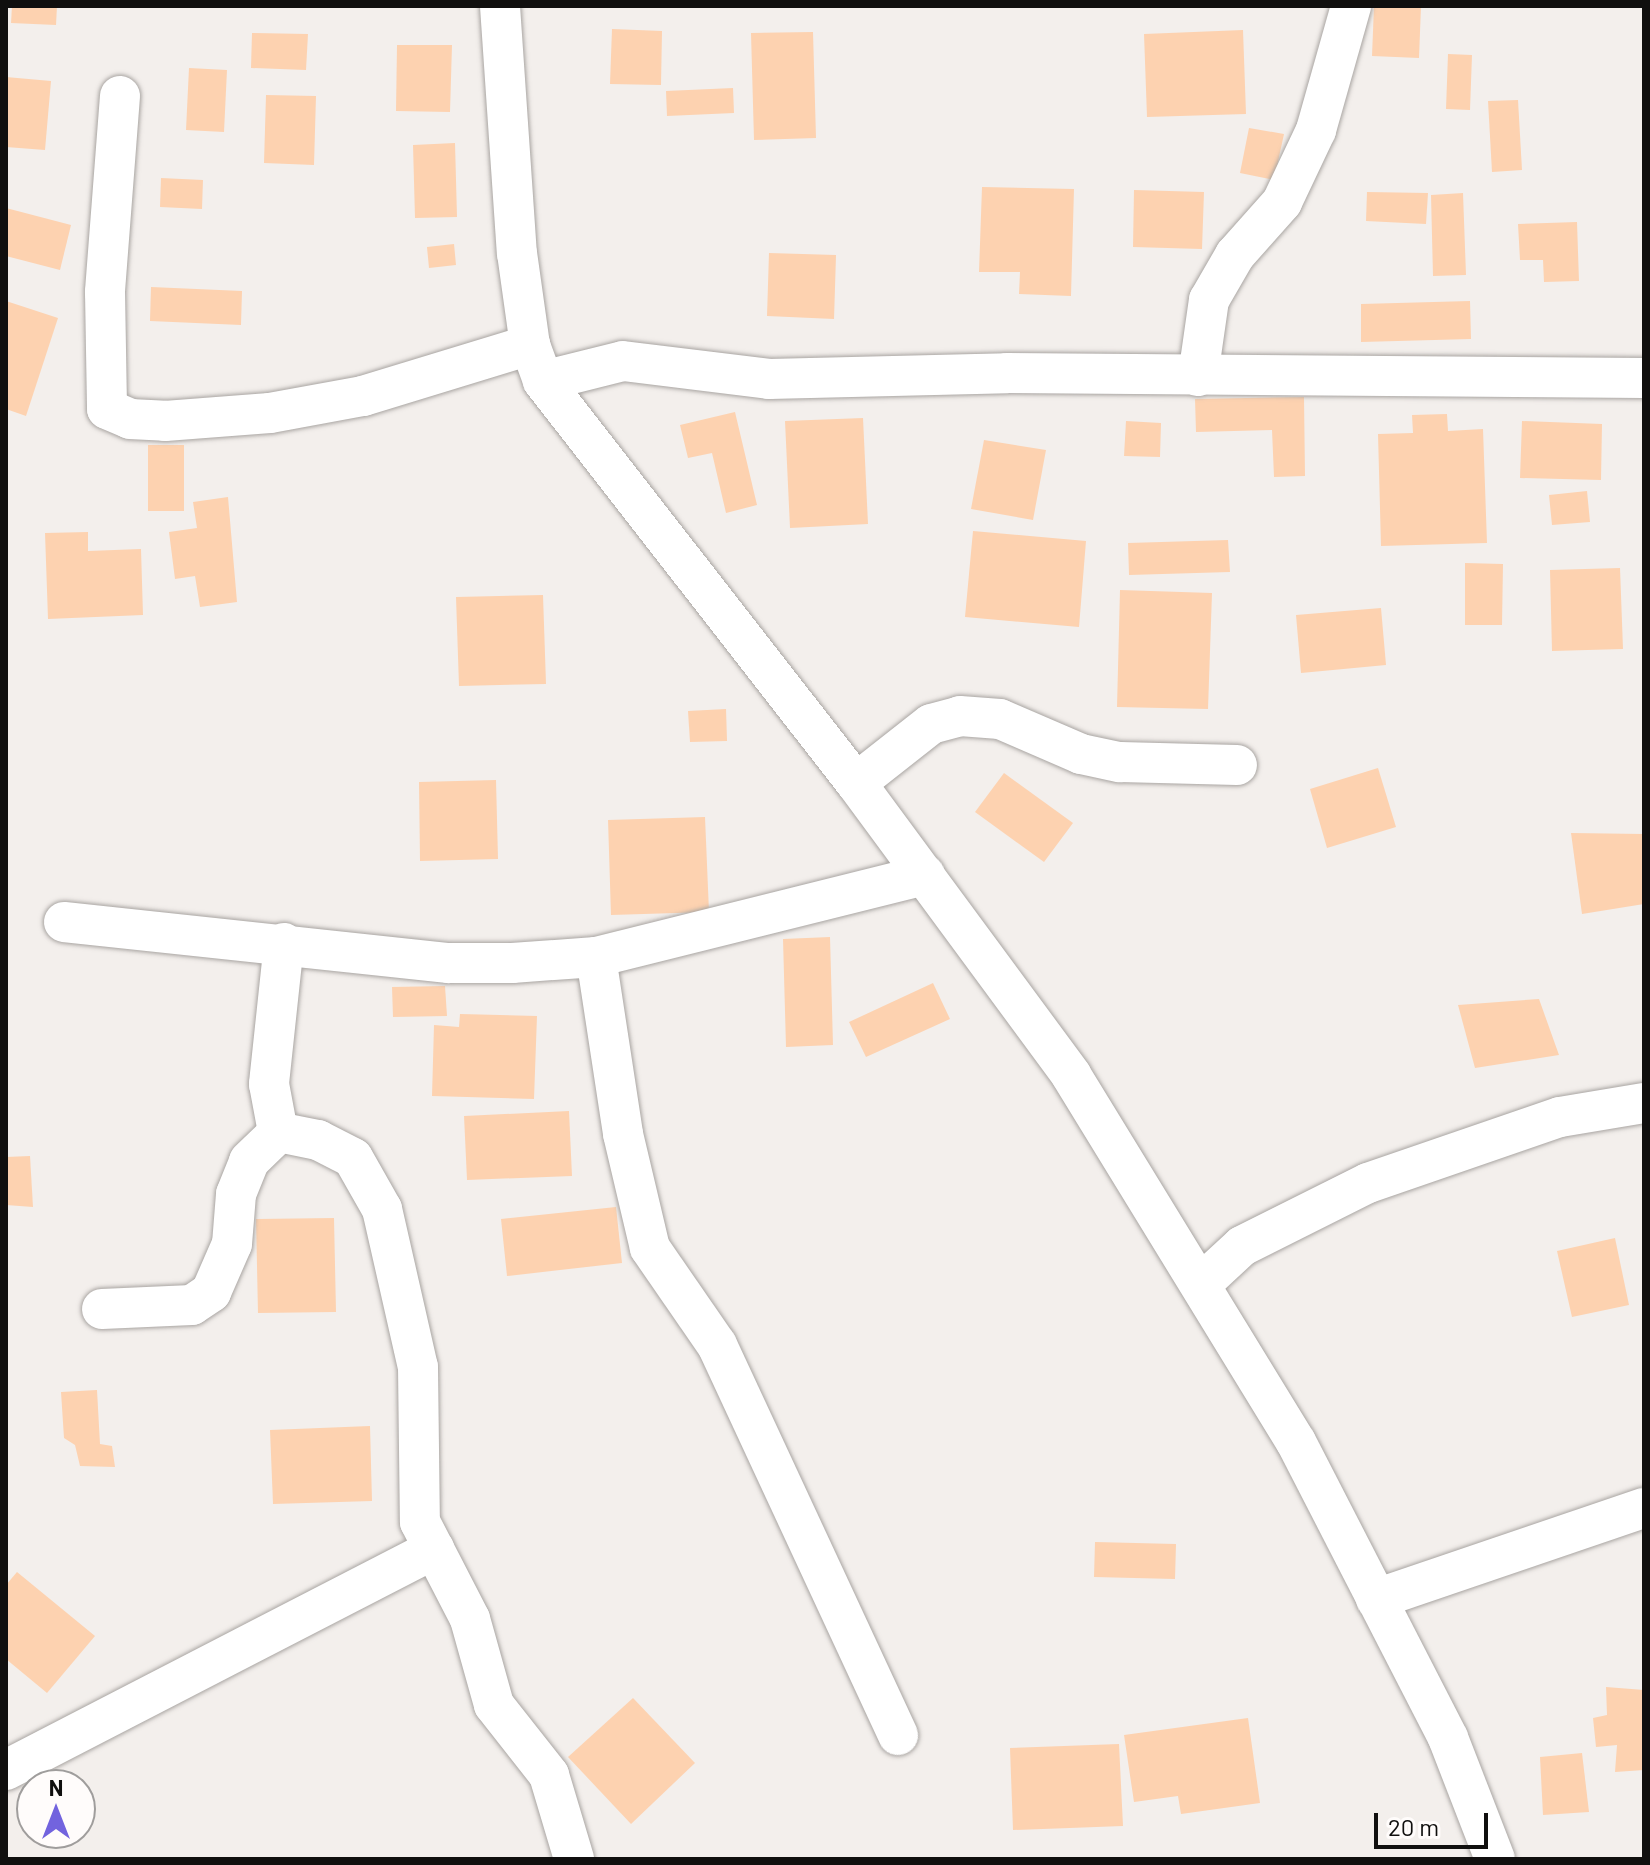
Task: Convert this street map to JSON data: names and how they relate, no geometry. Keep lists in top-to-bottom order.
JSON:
{
  "scale_bar": "20 m",
  "north": "top"
}
